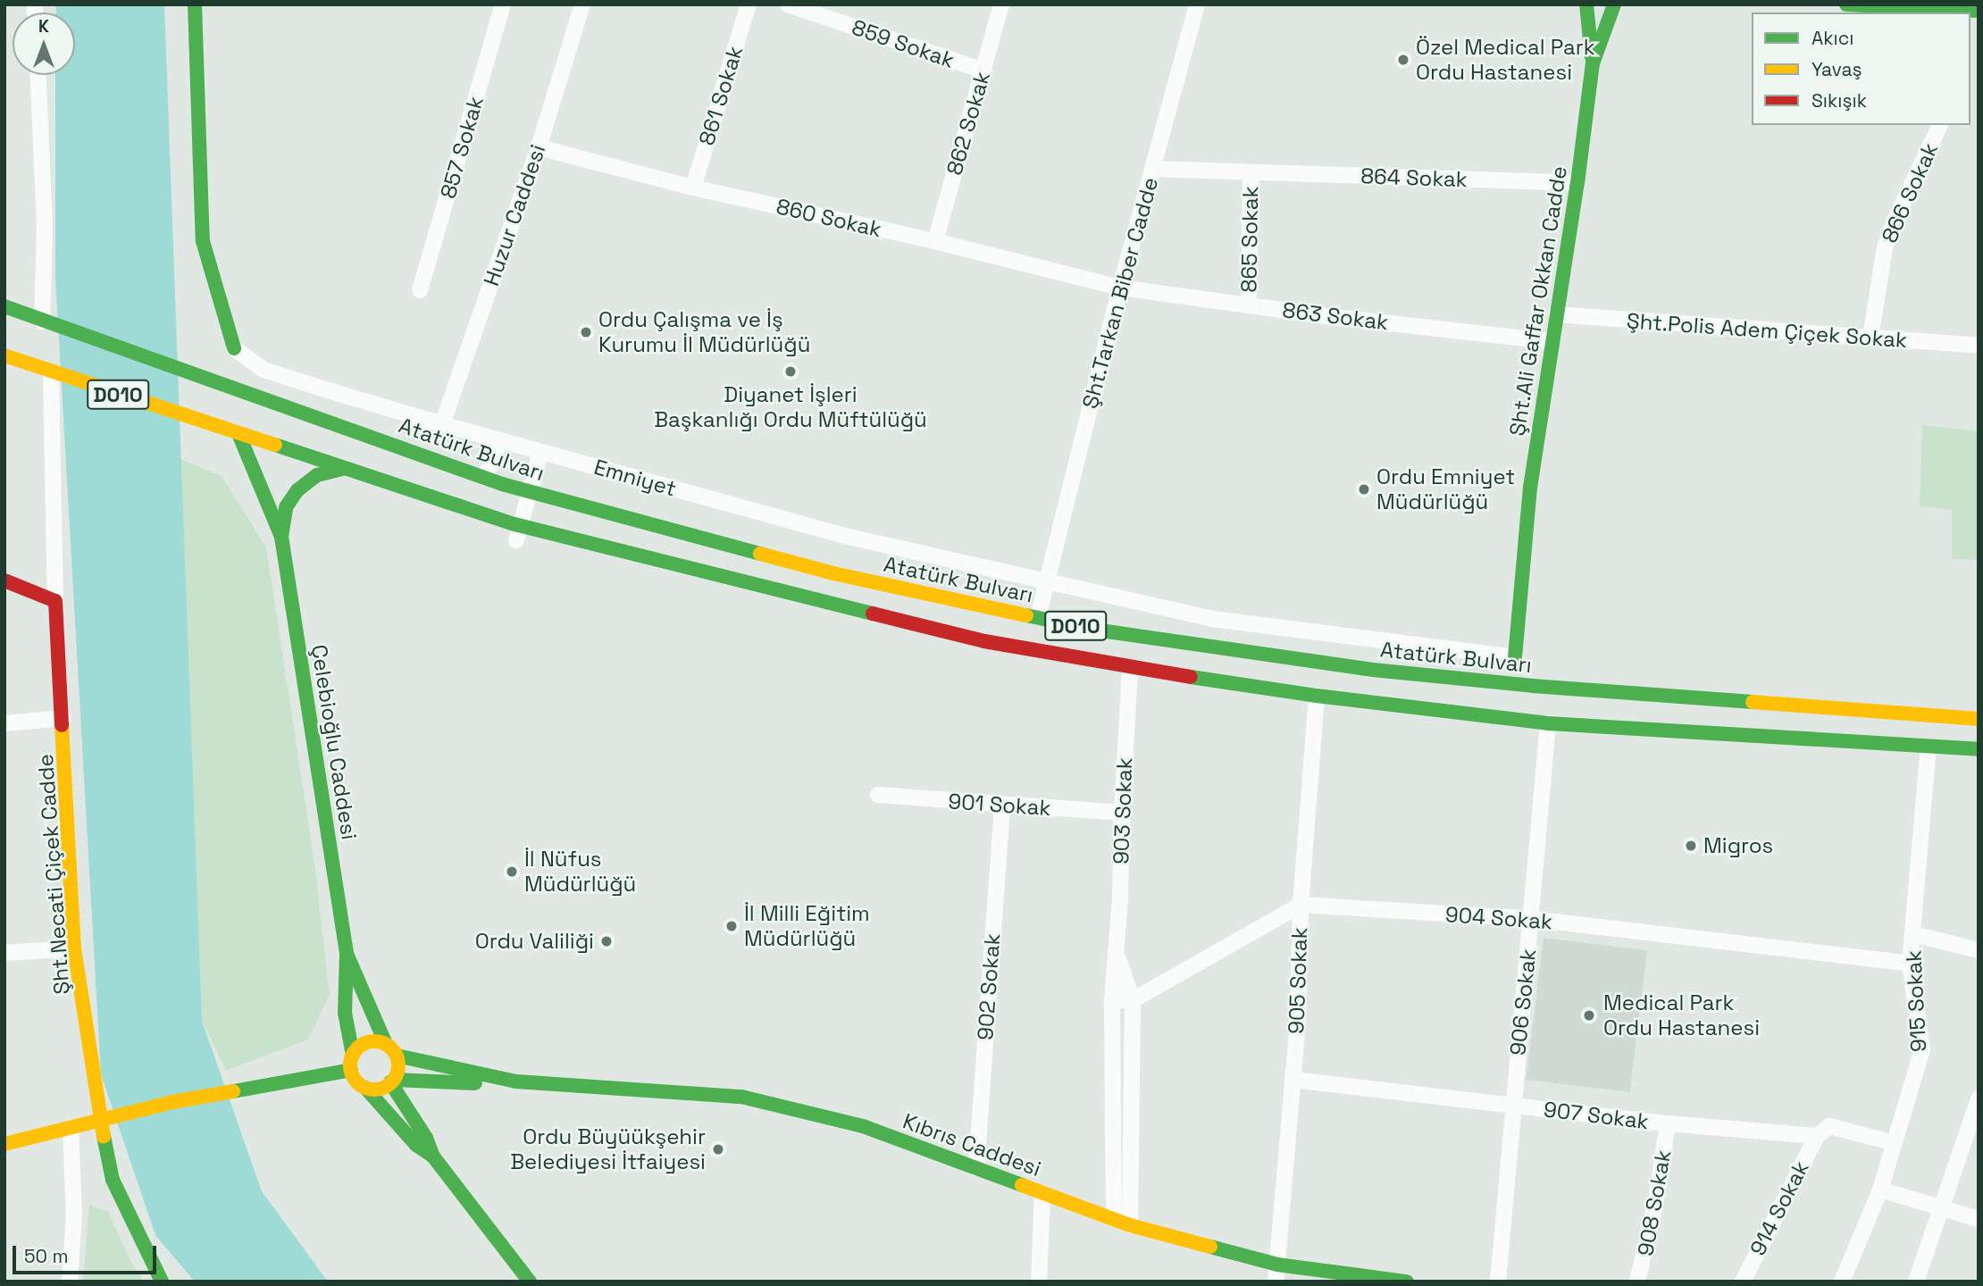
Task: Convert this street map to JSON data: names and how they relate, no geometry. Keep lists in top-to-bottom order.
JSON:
{
  "streets": {
    "main road": [
      "Şht.Ali Gaffar Okkan Cadde",
      "D010",
      "Atatürk Bulvarı",
      "Çelebioğlu Caddesi",
      "Şht.Necati Çiçek Cadde",
      "Kıbrıs Caddesi"
    ],
    "street": [
      "859 Sokak",
      "861 Sokak",
      "862 Sokak",
      "857 Sokak",
      "864 Sokak",
      "866 Sokak",
      "Huzur Caddesi",
      "860 Sokak",
      "865 Sokak",
      "Şht.Tarkan Biber Cadde",
      "863 Sokak",
      "Şht.Polis Adem Çiçek Sokak",
      "Emniyet",
      "901 Sokak",
      "903 Sokak",
      "904 Sokak",
      "905 Sokak",
      "902 Sokak",
      "915 Sokak",
      "906 Sokak",
      "907 Sokak",
      "908 Sokak",
      "914 Sokak"
    ]
  },
  "crossings": [
    ["859 Sokak", "862 Sokak"],
    ["861 Sokak", "860 Sokak"],
    ["862 Sokak", "860 Sokak"],
    ["864 Sokak", "865 Sokak"],
    ["864 Sokak", "Şht.Tarkan Biber Cadde"],
    ["864 Sokak", "Şht.Ali Gaffar Okkan Cadde"],
    ["866 Sokak", "Şht.Polis Adem Çiçek Sokak"],
    ["Huzur Caddesi", "860 Sokak"],
    ["Huzur Caddesi", "Emniyet"],
    ["860 Sokak", "Şht.Tarkan Biber Cadde"],
    ["860 Sokak", "863 Sokak"],
    ["865 Sokak", "863 Sokak"],
    ["Şht.Tarkan Biber Cadde", "863 Sokak"],
    ["Şht.Tarkan Biber Cadde", "Atatürk Bulvarı"],
    ["Şht.Tarkan Biber Cadde", "Emniyet"],
    ["Şht.Ali Gaffar Okkan Cadde", "863 Sokak"],
    ["Şht.Ali Gaffar Okkan Cadde", "Şht.Polis Adem Çiçek Sokak"],
    ["Şht.Ali Gaffar Okkan Cadde", "Emniyet"],
    ["D010", "903 Sokak"],
    ["D010", "905 Sokak"],
    ["D010", "915 Sokak"],
    ["D010", "906 Sokak"],
    ["Çelebioğlu Caddesi", "Kıbrıs Caddesi"],
    ["901 Sokak", "903 Sokak"],
    ["901 Sokak", "902 Sokak"],
    ["903 Sokak", "Kıbrıs Caddesi"],
    ["904 Sokak", "905 Sokak"],
    ["904 Sokak", "915 Sokak"],
    ["904 Sokak", "906 Sokak"],
    ["905 Sokak", "907 Sokak"],
    ["905 Sokak", "Kıbrıs Caddesi"],
    ["902 Sokak", "Kıbrıs Caddesi"],
    ["915 Sokak", "907 Sokak"],
    ["906 Sokak", "907 Sokak"],
    ["907 Sokak", "908 Sokak"],
    ["907 Sokak", "914 Sokak"]
  ],
  "places": [
    "Özel Medical Park Ordu Hastanesi",
    "Ordu Çalışma ve İş Kurumu İl Müdürlüğü",
    "Diyanet İşleri Başkanlığı Ordu Müftülüğü",
    "Ordu Emniyet Müdürlüğü",
    "Migros",
    "İl Nüfus Müdürlüğü",
    "İl Milli Eğitim Müdürlüğü",
    "Ordu Valiliği",
    "Medical Park Ordu Hastanesi",
    "Ordu Büyüükşehir Belediyesi İtfaiyesi"
  ],
  "legend": ["Akıcı", "Yavaş", "Sıkışık"],
  "scale_bar": "50 m",
  "north": "top"
}
